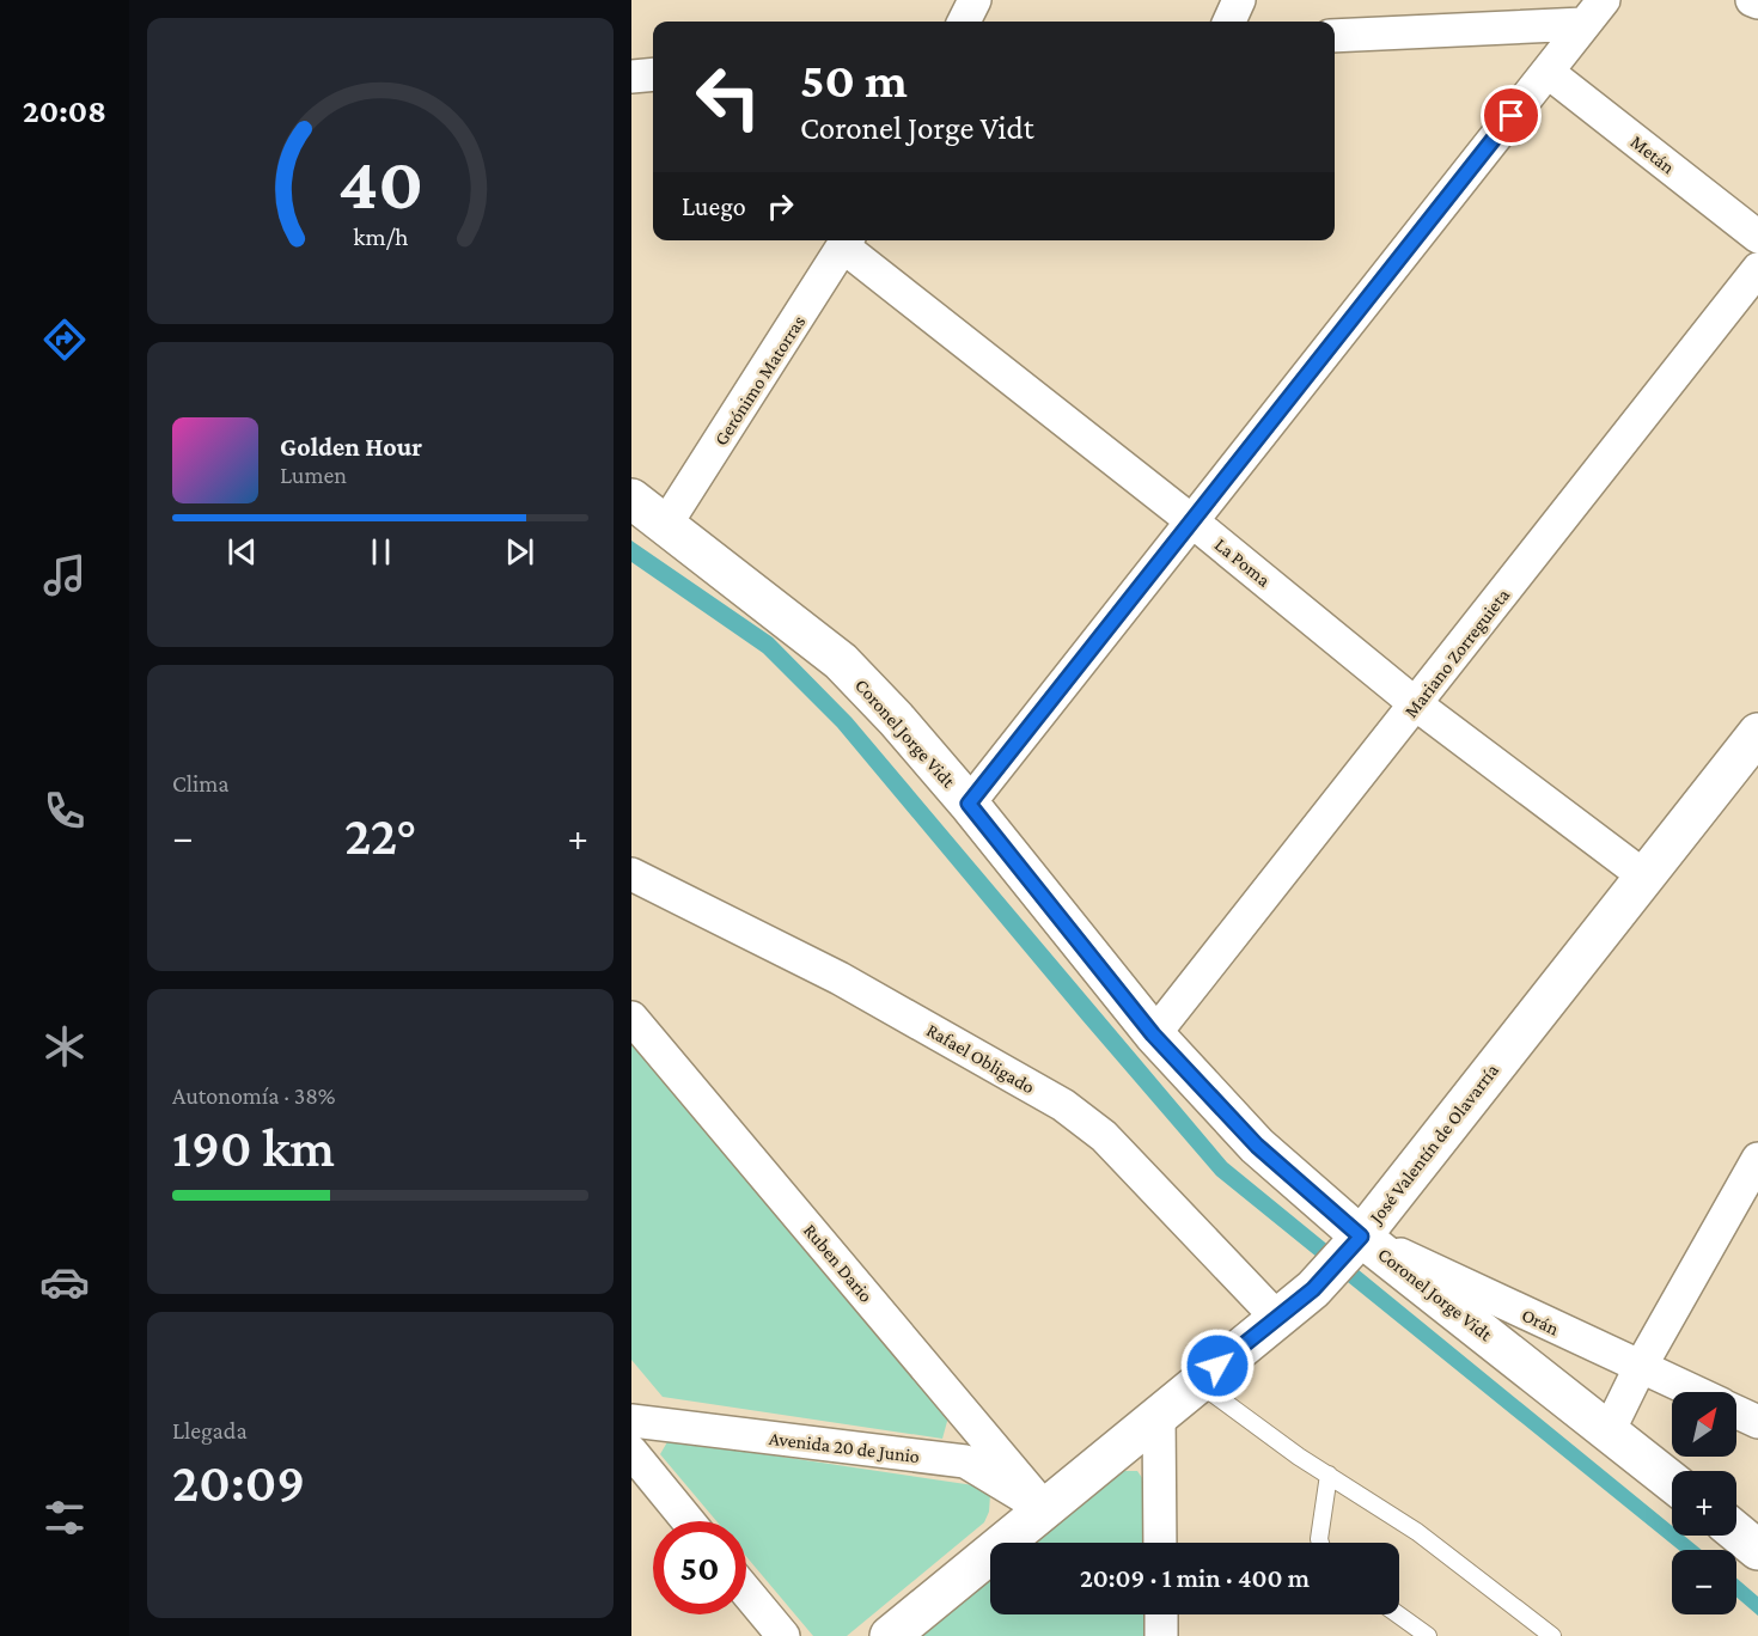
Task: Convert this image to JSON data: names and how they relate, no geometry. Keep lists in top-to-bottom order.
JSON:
{
  "streets": {
    "main road": ["Coronel Jorge Vidt", "José Valentín de Olavarría"],
    "street": [
      "Metán",
      "Gerónimo Matorras",
      "La Poma",
      "Mariano Zorreguieta",
      "Rafael Obligado",
      "Ruben Dario",
      "Orán",
      "Avenida 20 de Junio"
    ]
  },
  "crossings": [
    ["Gerónimo Matorras", "La Poma"],
    ["Gerónimo Matorras", "Coronel Jorge Vidt"],
    ["La Poma", "Mariano Zorreguieta"],
    ["La Poma", "José Valentín de Olavarría"],
    ["Mariano Zorreguieta", "Coronel Jorge Vidt"],
    ["Coronel Jorge Vidt", "José Valentín de Olavarría"],
    ["Coronel Jorge Vidt", "Orán"],
    ["Rafael Obligado", "José Valentín de Olavarría"],
    ["José Valentín de Olavarría", "Ruben Dario"],
    ["José Valentín de Olavarría", "Orán"],
    ["José Valentín de Olavarría", "Avenida 20 de Junio"],
    ["Ruben Dario", "Avenida 20 de Junio"]
  ],
  "north": "top right",
  "page": {
    "tabs": "20:08",
    "turn": ["50 m", "Coronel Jorge Vidt"],
    "then": "Luego",
    "song": ["Golden Hour", "Lumen"],
    "tile": [
      "Clima",
      ["Autonomía · 38%", "190 km"],
      ["Llegada", "20:09"]
    ],
    "heat": ["−", "22°", "+"],
    "map_buttons": ["+", "−"],
    "limit": "50",
    "trip": "20:09 · 1 min · 400 m",
    "gauge": ["40", "km/h"]
  }
}
